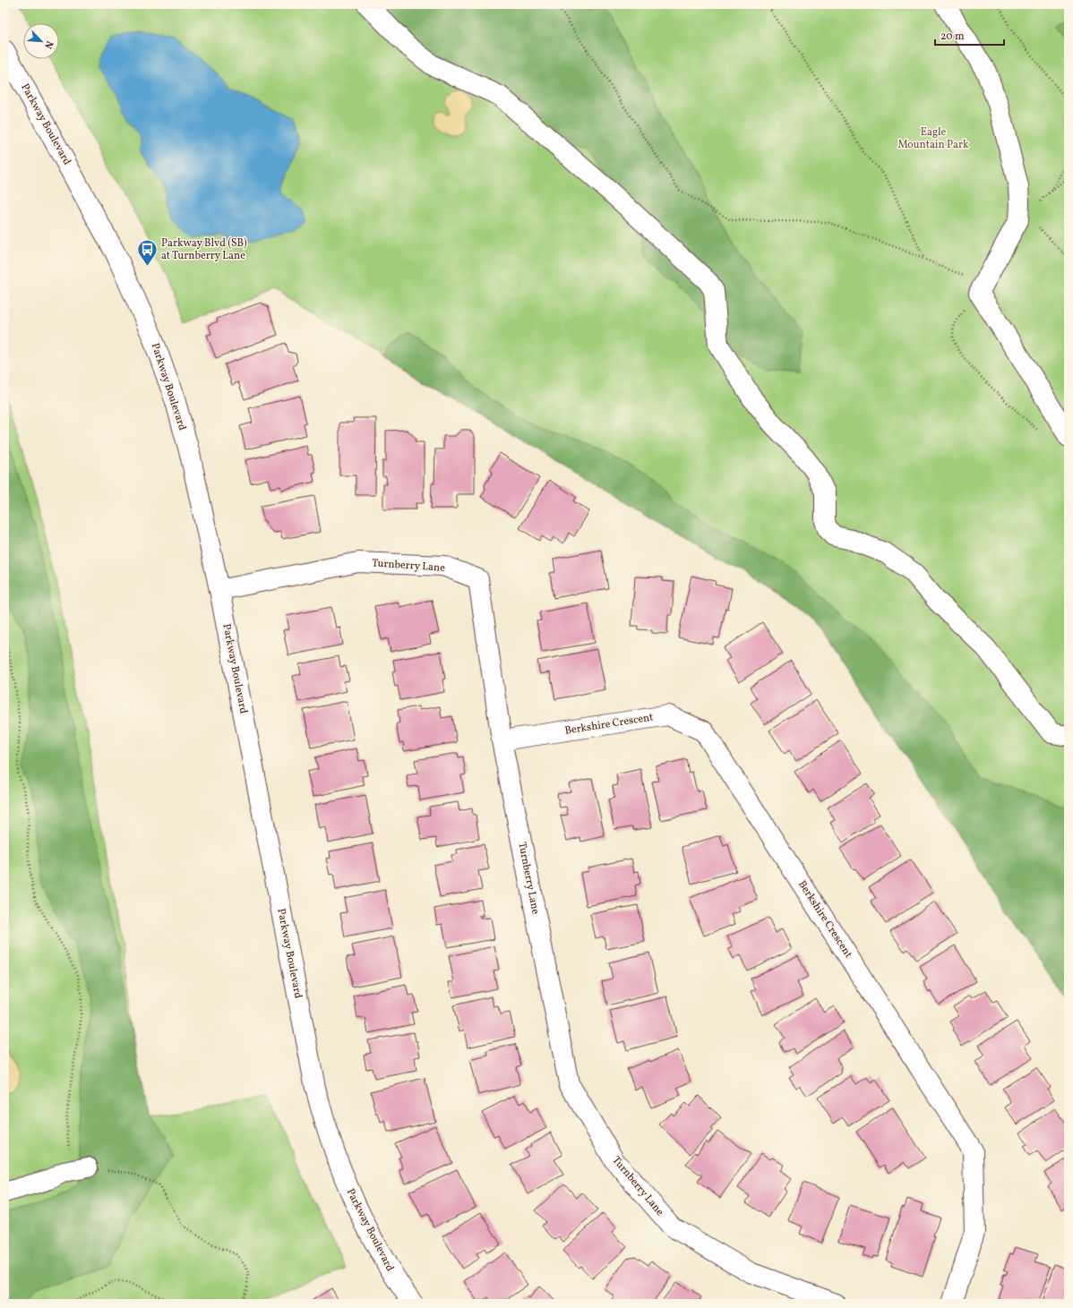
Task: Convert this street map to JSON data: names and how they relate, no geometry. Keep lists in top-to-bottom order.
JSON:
{
  "streets": {
    "street": ["Parkway Boulevard", "Turnberry Lane", "Berkshire Crescent"]
  },
  "crossings": [
    ["Parkway Boulevard", "Turnberry Lane"],
    ["Turnberry Lane", "Berkshire Crescent"]
  ],
  "parks": ["Eagle Mountain Park"],
  "places": {
    "bus stop": ["Parkway Blvd (SB) at Turnberry Lane"]
  },
  "scale_bar": "20 m",
  "north": "bottom right"
}
